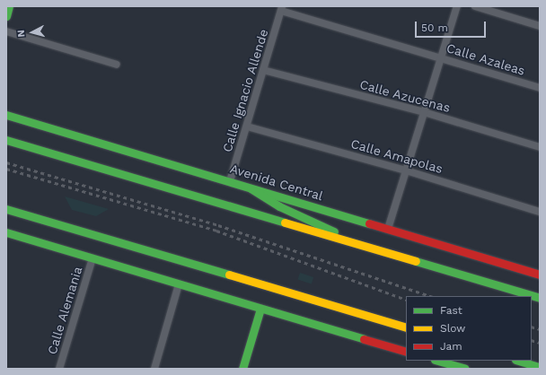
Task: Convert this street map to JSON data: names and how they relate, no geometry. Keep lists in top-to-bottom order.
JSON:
{
  "streets": {
    "main road": ["Avenida Central"],
    "street": [
      "Calle Azaleas",
      "Calle Ignacio Allende",
      "Calle Azucenas",
      "Calle Amapolas",
      "Calle Alemania"
    ]
  },
  "crossings": [
    ["Calle Azaleas", "Calle Ignacio Allende"],
    ["Calle Ignacio Allende", "Calle Azucenas"],
    ["Calle Ignacio Allende", "Calle Amapolas"],
    ["Calle Ignacio Allende", "Avenida Central"]
  ],
  "legend": ["Fast", "Slow", "Jam"],
  "scale_bar": "50 m",
  "north": "left"
}
